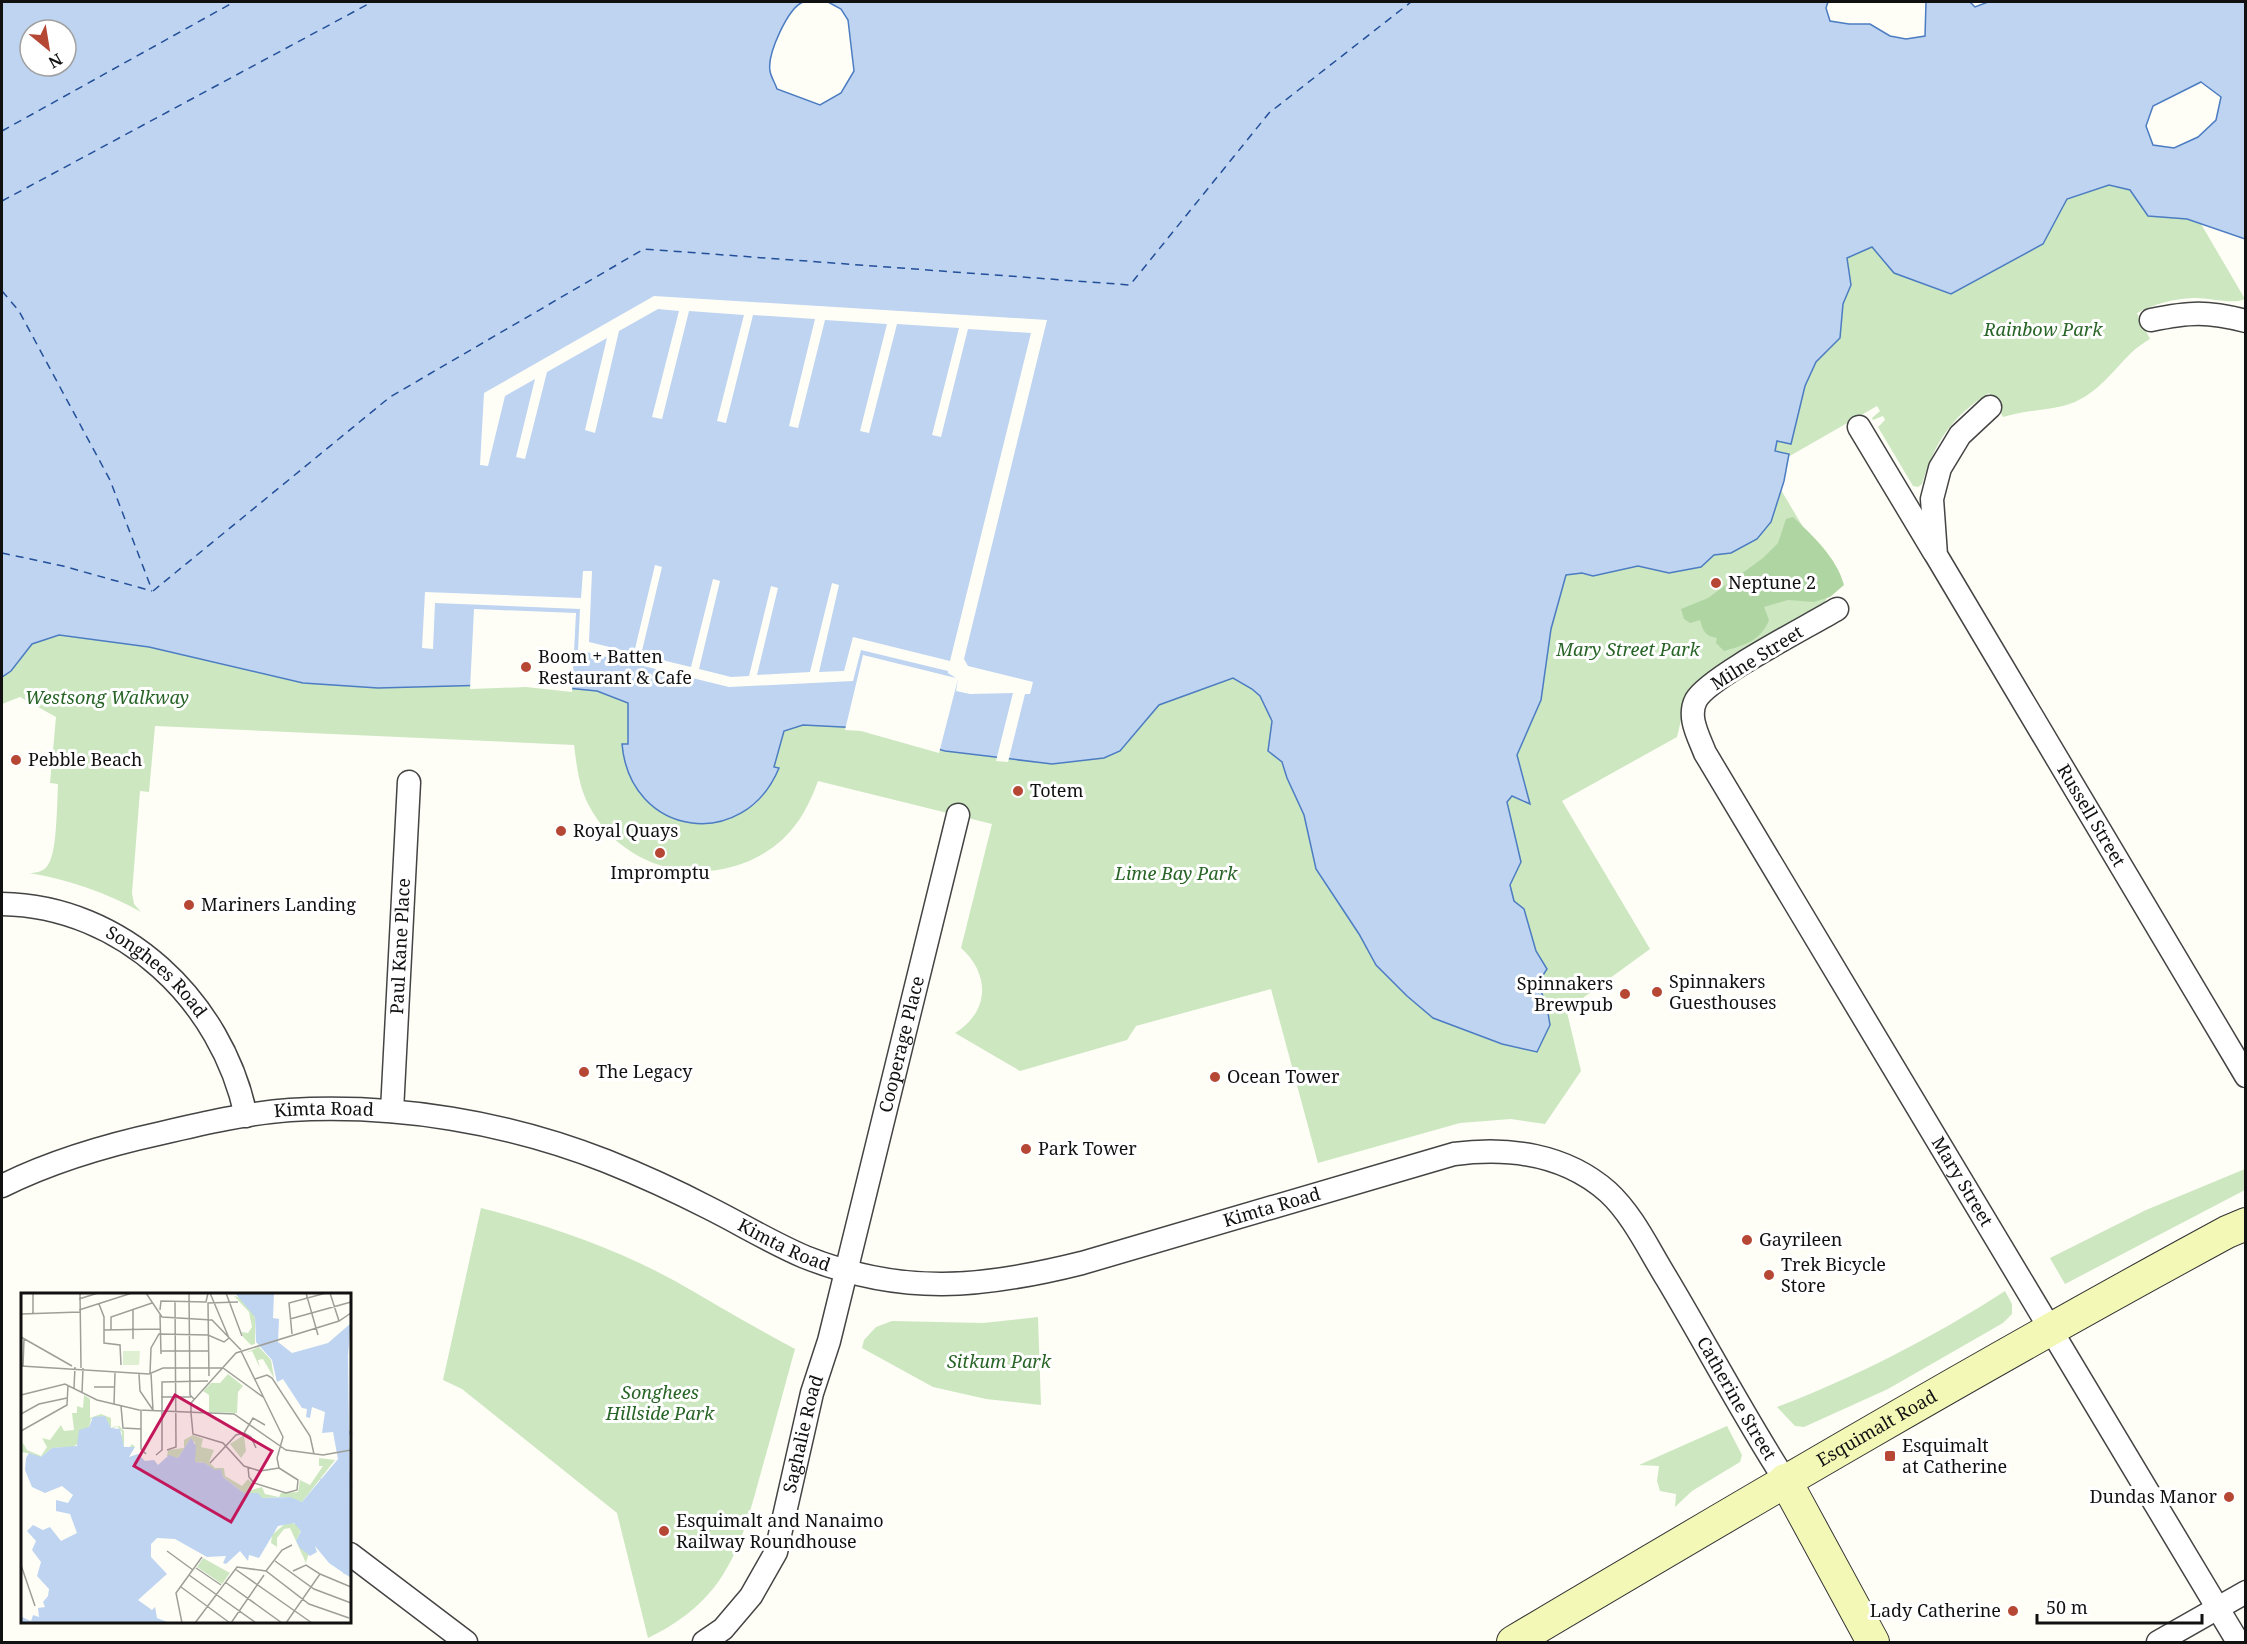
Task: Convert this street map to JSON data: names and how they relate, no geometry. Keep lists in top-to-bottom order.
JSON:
{
  "streets": {
    "main road": ["Catherine Street", "Esquimalt Road"],
    "street": [
      "Milne Street",
      "Russell Street",
      "Paul Kane Place",
      "Songhees Road",
      "Cooperage Place",
      "Kimta Road",
      "Mary Street",
      "Saghalie Road"
    ]
  },
  "crossings": [
    ["Milne Street", "Mary Street"],
    ["Paul Kane Place", "Kimta Road"],
    ["Songhees Road", "Kimta Road"],
    ["Cooperage Place", "Kimta Road"],
    ["Cooperage Place", "Saghalie Road"],
    ["Kimta Road", "Catherine Street"],
    ["Kimta Road", "Saghalie Road"],
    ["Mary Street", "Esquimalt Road"],
    ["Catherine Street", "Esquimalt Road"]
  ],
  "parks": [
    "Rainbow Park",
    "Mary Street Park",
    "Westsong Walkway",
    "Lime Bay Park",
    "Sitkum Park",
    "Songhees Hillside Park"
  ],
  "places": {
    "other": [
      "Neptune 2",
      "Boom + Batten Restaurant & Cafe",
      "Pebble Beach",
      "Totem",
      "Royal Quays",
      "Impromptu",
      "Mariners Landing",
      "Spinnakers Guesthouses",
      "Spinnakers Brewpub",
      "The Legacy",
      "Ocean Tower",
      "Park Tower",
      "Gayrileen",
      "Trek Bicycle Store",
      "Dundas Manor",
      "Esquimalt and Nanaimo Railway Roundhouse",
      "Lady Catherine"
    ],
    "transit": ["Esquimalt at Catherine"]
  },
  "scale_bar": "50 m",
  "north": "bottom right"
}
